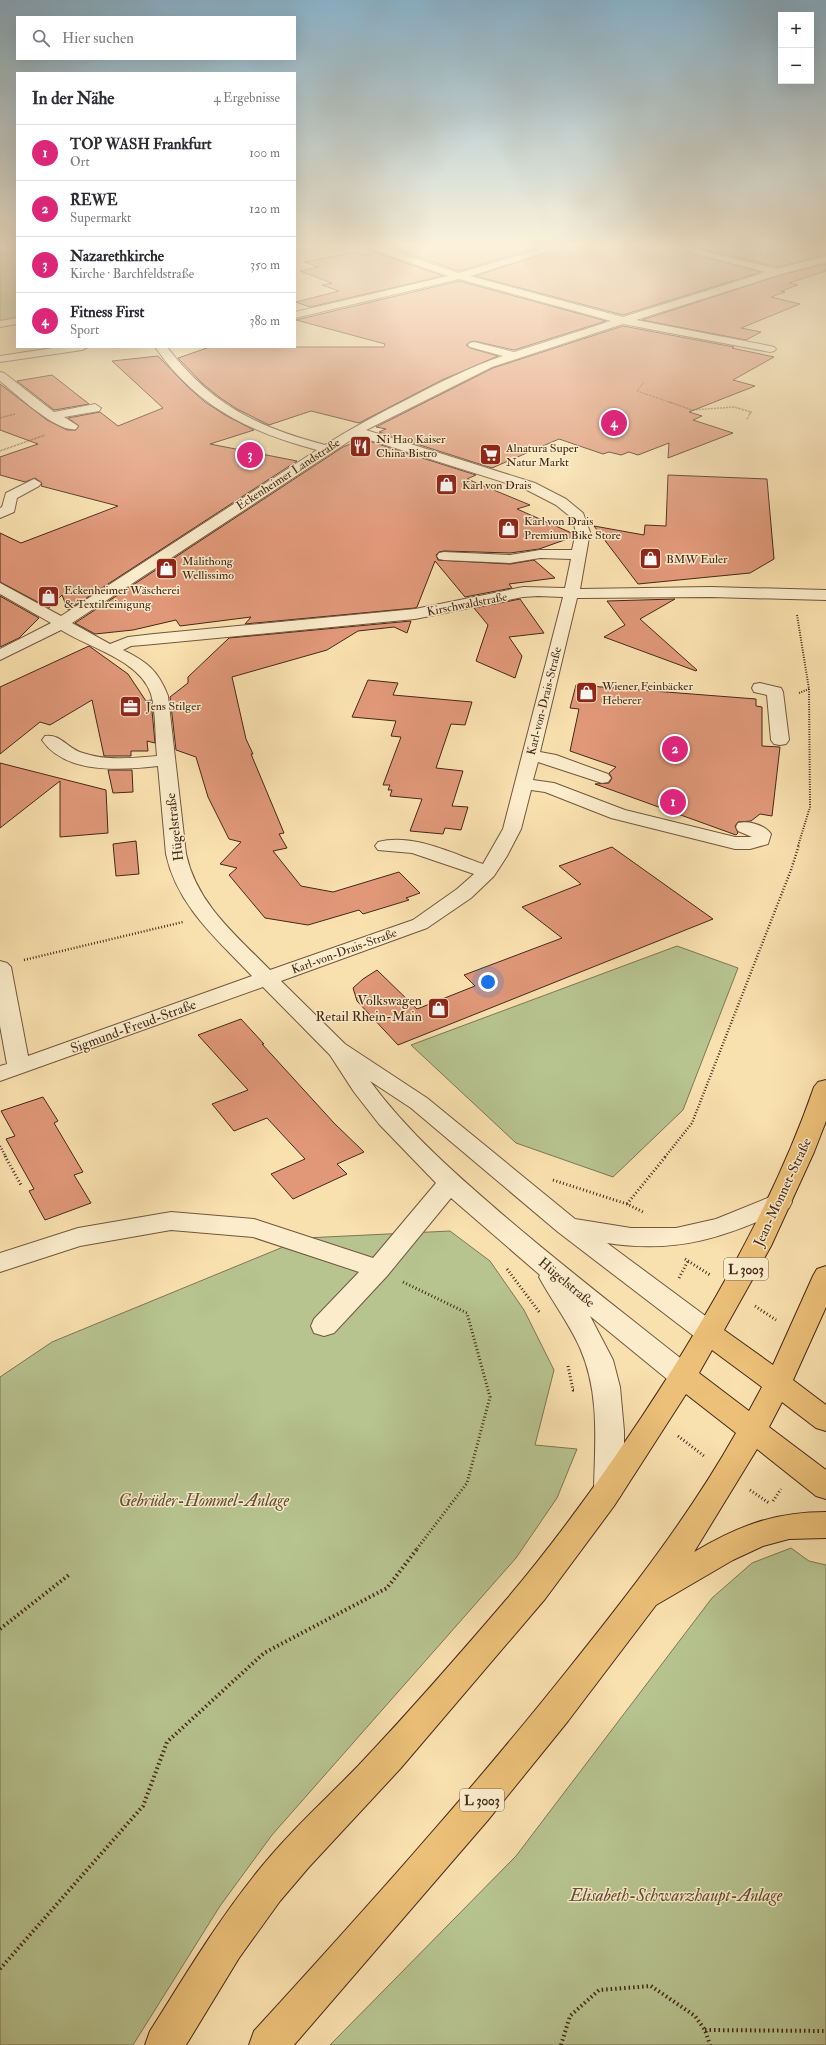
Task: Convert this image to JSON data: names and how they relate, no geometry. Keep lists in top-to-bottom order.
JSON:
{
  "streets": {
    "main road": ["Hügelstraße", "Jean-Monnet-Straße", "L 3003"],
    "street": [
      "Eckenheimer Landstraße",
      "Kirschwaldstraße",
      "Karl-von-Drais-Straße",
      "Sigmund-Freud-Straße"
    ]
  },
  "crossings": [
    ["Eckenheimer Landstraße", "Karl-von-Drais-Straße"],
    ["Eckenheimer Landstraße", "Hügelstraße"],
    ["Kirschwaldstraße", "Karl-von-Drais-Straße"],
    ["Kirschwaldstraße", "Hügelstraße"],
    ["Karl-von-Drais-Straße", "Hügelstraße"],
    ["Karl-von-Drais-Straße", "Sigmund-Freud-Straße"],
    ["Hügelstraße", "Sigmund-Freud-Straße"],
    ["Hügelstraße", "Jean-Monnet-Straße"],
    ["Hügelstraße", "L 3003"],
    ["Jean-Monnet-Straße", "L 3003"]
  ],
  "parks": ["Gebrüder-Hommel-Anlage", "Elisabeth-Schwarzhaupt-Anlage"],
  "places": {
    "restaurant": ["Ni Hao Kaiser China Bistro"],
    "supermarket": ["Alnatura Super Natur Markt"],
    "shop": [
      "Karl von Drais",
      "Karl von Drais Premium Bike Store",
      "BMW Euler",
      "Malithong Wellissimo",
      "Eckenheimer Wäscherei & Textilreinigung",
      "Wiener Feinbäcker Heberer",
      "Volkswagen Retail Rhein-Main"
    ],
    "office": ["Jens Stilger"]
  },
  "page": {
    "map_buttons": ["+", "−"],
    "search": "Hier suchen",
    "heading": ["In der Nähe", "4 Ergebnisse"],
    "list": [
      {
        "mark": "1",
        "name": "TOP WASH Frankfurt",
        "note": "Ort",
        "value": "100 m"
      },
      {
        "mark": "2",
        "name": "REWE",
        "note": "Supermarkt",
        "value": "120 m"
      },
      {
        "mark": "3",
        "name": "Nazarethkirche",
        "note": "Kirche · Barchfeldstraße",
        "value": "350 m"
      },
      {
        "mark": "4",
        "name": "Fitness First",
        "note": "Sport",
        "value": "380 m"
      }
    ],
    "pins": [
      "4",
      "3",
      "2",
      "1"
    ]
  }
}
